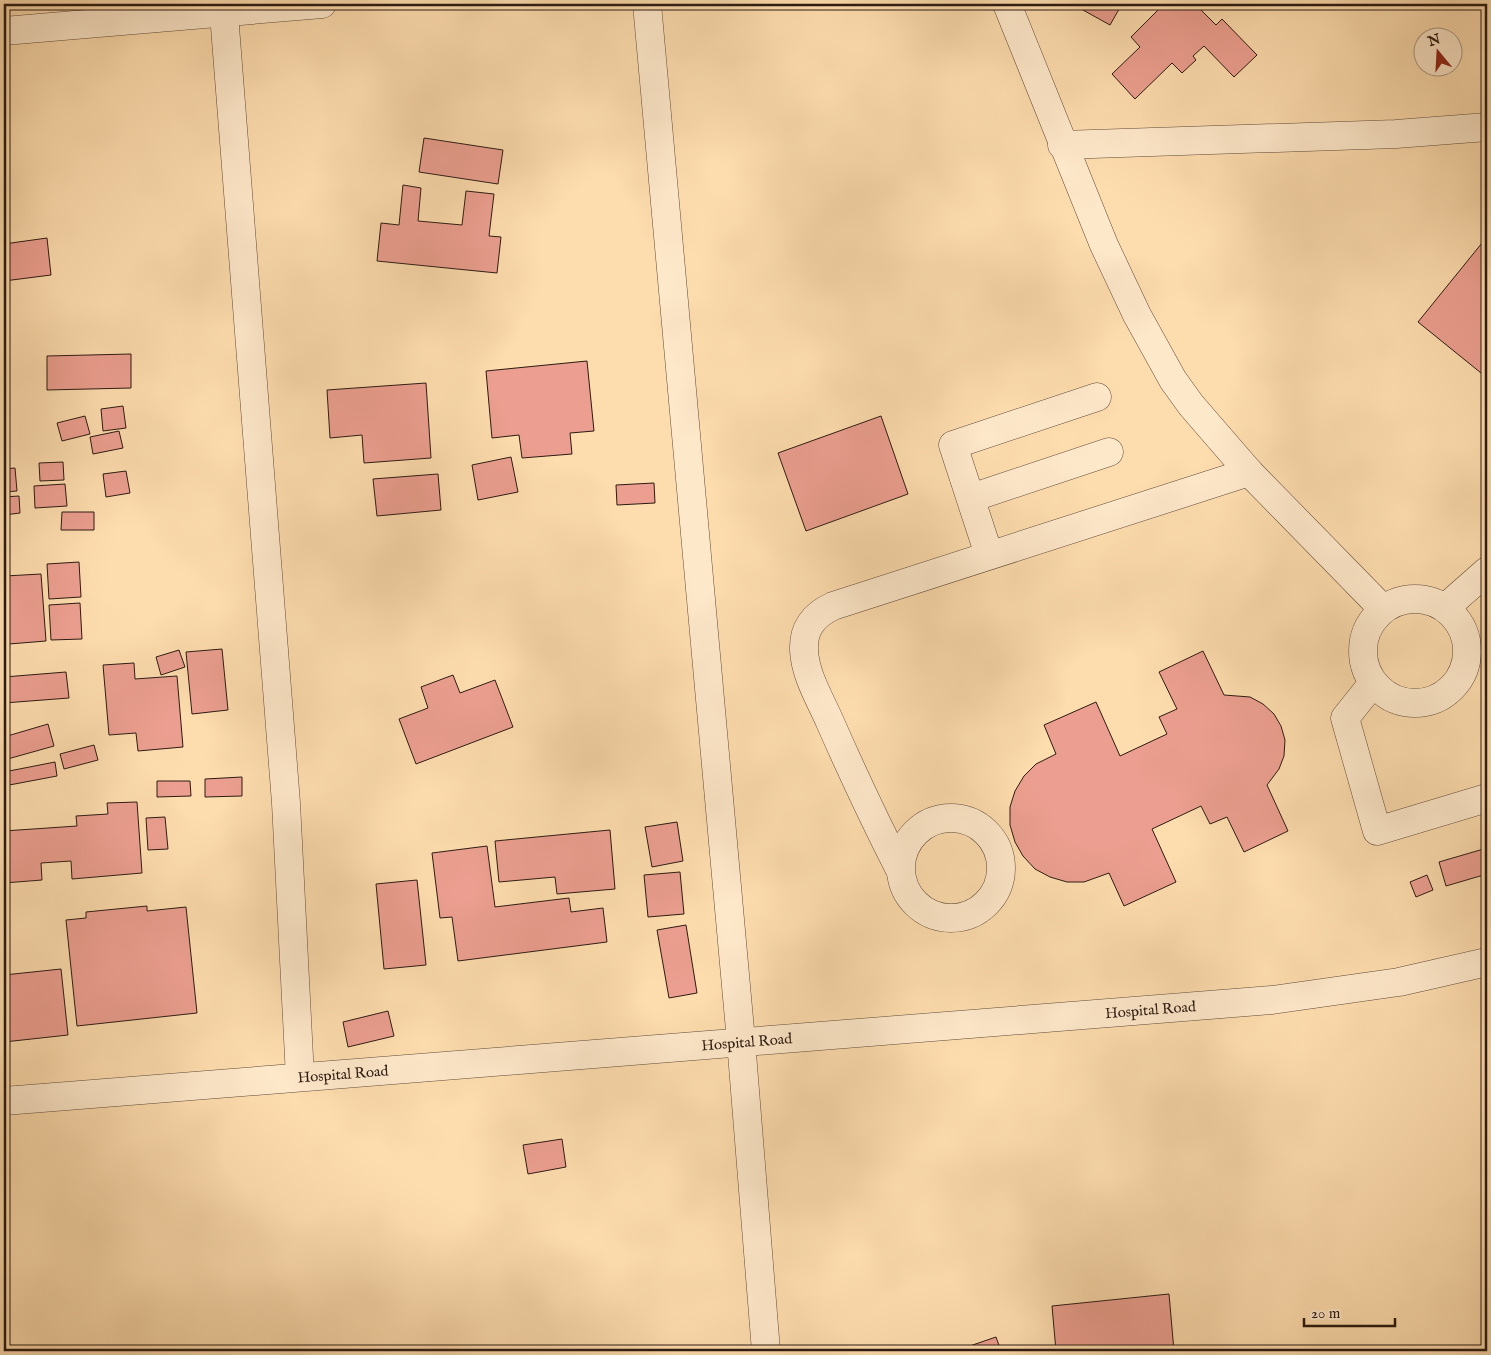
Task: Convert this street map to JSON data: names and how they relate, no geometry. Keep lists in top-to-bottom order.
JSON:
{
  "streets": {
    "street": ["Hospital Road"]
  },
  "scale_bar": "20 m",
  "north": "top"
}
